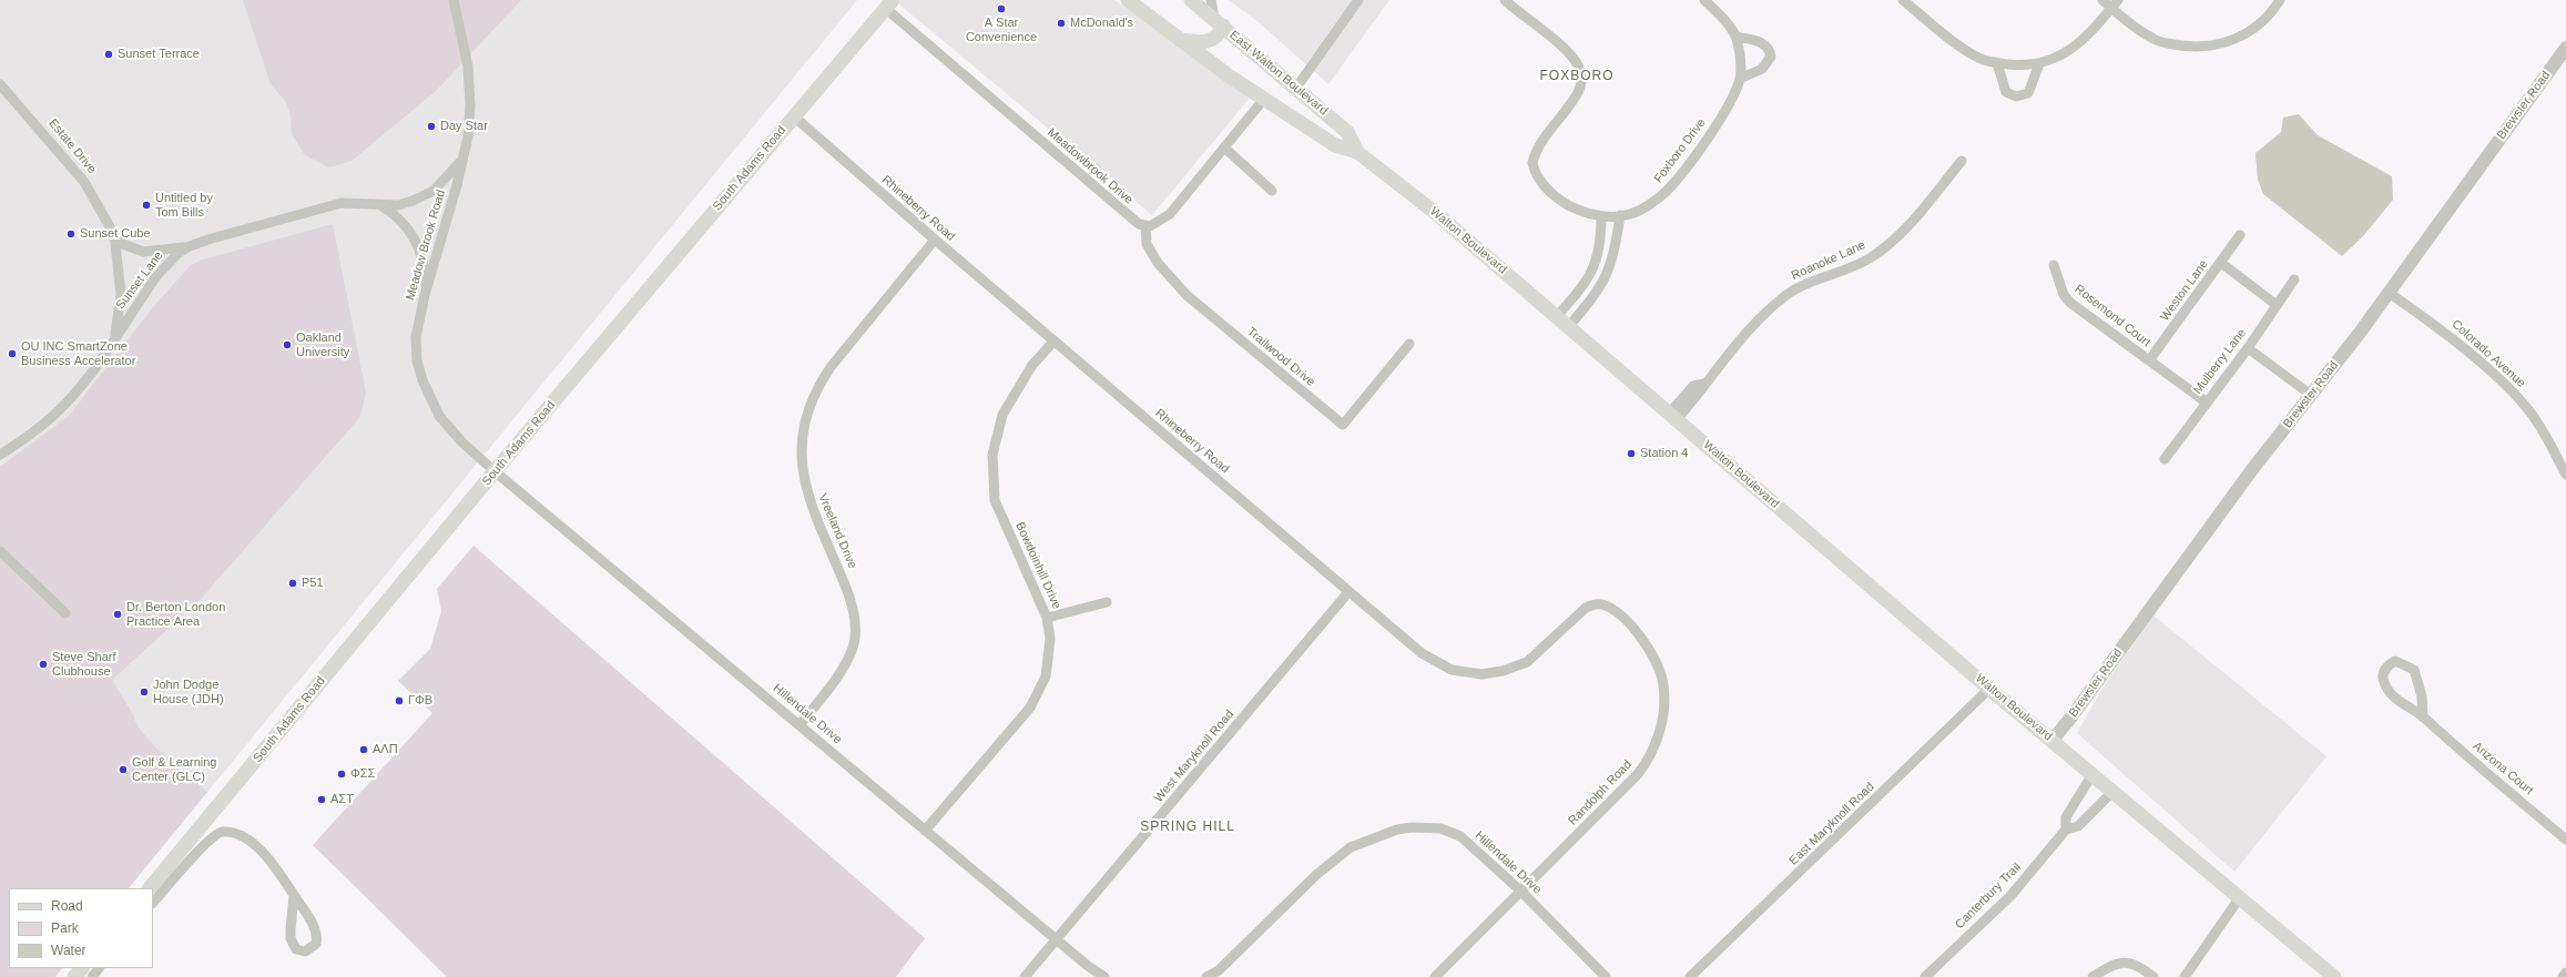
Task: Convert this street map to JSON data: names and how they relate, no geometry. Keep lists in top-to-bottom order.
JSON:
{
  "streets": {
    "main road": ["East Walton Boulevard", "South Adams Road", "Walton Boulevard"],
    "street": [
      "Brewster Road",
      "Estate Drive",
      "Foxboro Drive",
      "Meadowbrook Drive",
      "Rhineberry Road",
      "Meadow Brook Road",
      "Roanoke Lane",
      "Sunset Lane",
      "Weston Lane",
      "Rosemond Court",
      "Colorado Avenue",
      "Trailwood Drive",
      "Mulberry Lane",
      "Vreeland Drive",
      "Bowdoinhill Drive",
      "Hillendale Drive",
      "West Maryknoll Road",
      "Arizona Court",
      "Randolph Road",
      "East Maryknoll Road",
      "Canterbury Trail"
    ]
  },
  "crossings": [
    ["East Walton Boulevard", "Walton Boulevard"],
    ["Brewster Road", "Walton Boulevard"],
    ["Brewster Road", "Colorado Avenue"],
    ["Estate Drive", "Sunset Lane"],
    ["Meadowbrook Drive", "South Adams Road"],
    ["Meadowbrook Drive", "Trailwood Drive"],
    ["South Adams Road", "Rhineberry Road"],
    ["South Adams Road", "Meadow Brook Road"],
    ["South Adams Road", "Hillendale Drive"],
    ["Rhineberry Road", "Vreeland Drive"],
    ["Rhineberry Road", "Bowdoinhill Drive"],
    ["Rhineberry Road", "West Maryknoll Road"],
    ["Rhineberry Road", "Randolph Road"],
    ["Walton Boulevard", "Roanoke Lane"],
    ["Walton Boulevard", "East Maryknoll Road"],
    ["Walton Boulevard", "Canterbury Trail"],
    ["Meadow Brook Road", "Sunset Lane"],
    ["Meadow Brook Road", "Hillendale Drive"],
    ["Weston Lane", "Rosemond Court"],
    ["Rosemond Court", "Mulberry Lane"],
    ["Vreeland Drive", "Hillendale Drive"],
    ["Bowdoinhill Drive", "Hillendale Drive"],
    ["Hillendale Drive", "West Maryknoll Road"],
    ["Hillendale Drive", "Randolph Road"]
  ],
  "districts": ["FOXBORO", "SPRING HILL"],
  "places": [
    "A Star Convenience",
    "McDonald's",
    "Sunset Terrace",
    "Day Star",
    "Untitled by Tom Bills",
    "Sunset Cube",
    "Oakland University",
    "OU INC SmartZone Business Accelerator",
    "Station 4",
    "P51",
    "Dr. Berton London Practice Area",
    "Steve Sharf Clubhouse",
    "John Dodge House (JDH)",
    "ΓΦB",
    "AΛΠ",
    "Golf & Learning Center (GLC)",
    "ΦΣΣ",
    "AΣΤ"
  ],
  "legend": ["Road", "Park", "Water"]
}
